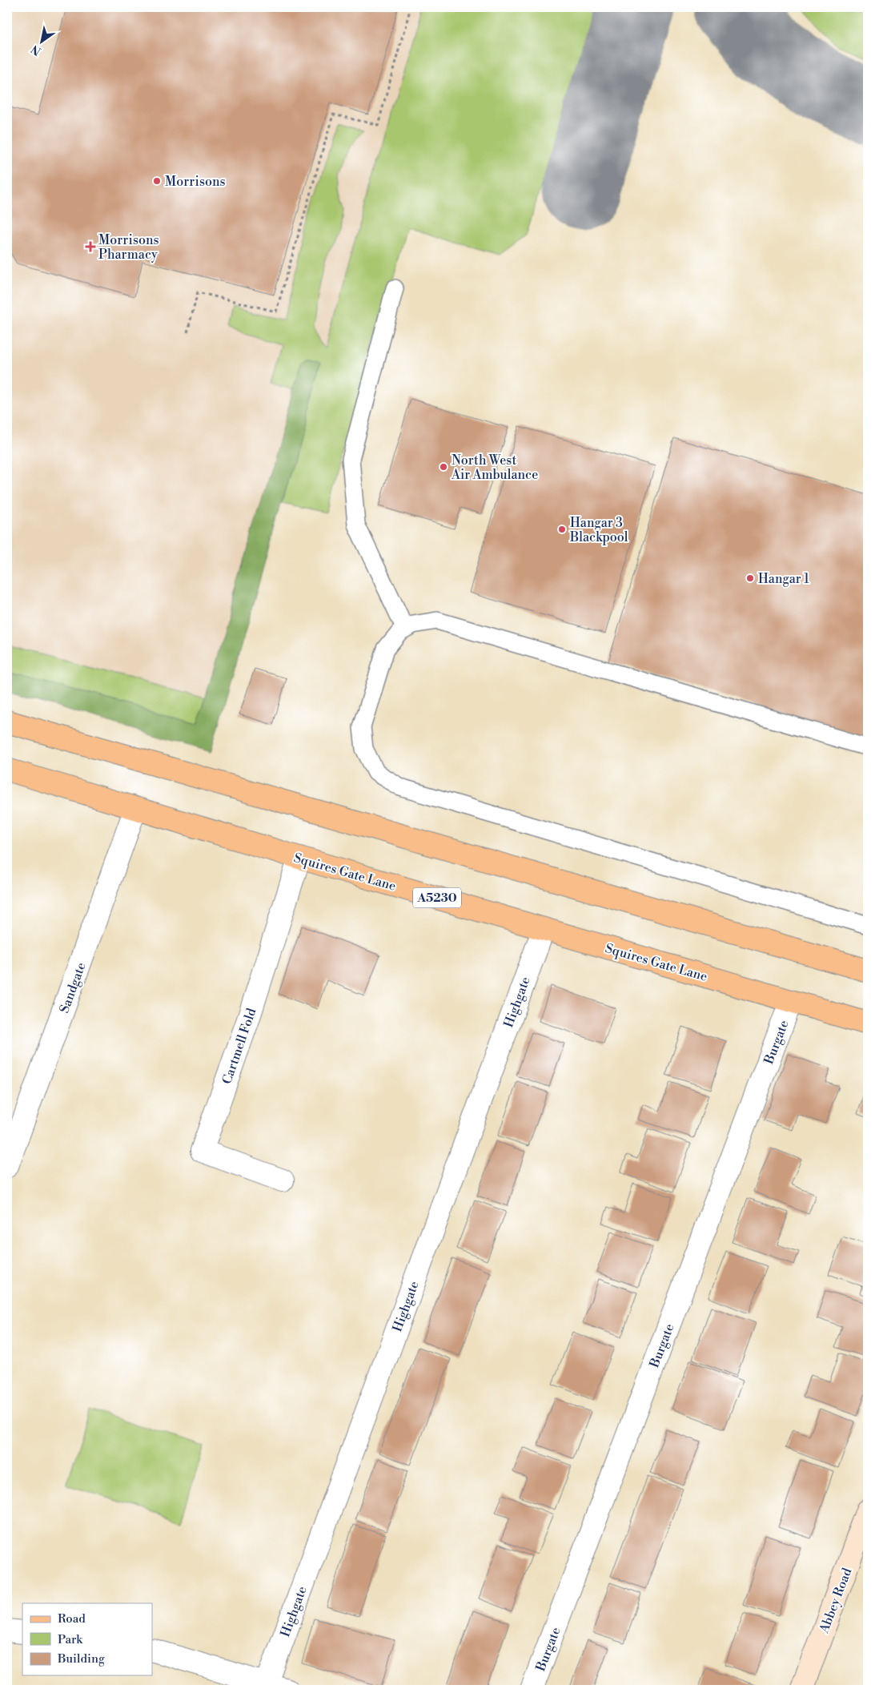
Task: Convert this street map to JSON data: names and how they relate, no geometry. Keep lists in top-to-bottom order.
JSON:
{
  "streets": {
    "main road": ["Squires Gate Lane", "A5230"],
    "street": [
      "Sandgate",
      "Highgate",
      "Burgate",
      "Cartmell Fold",
      "Abbey Road"
    ]
  },
  "crossings": [
    ["Squires Gate Lane", "Sandgate"],
    ["Squires Gate Lane", "Highgate"],
    ["Squires Gate Lane", "Burgate"],
    ["Squires Gate Lane", "Cartmell Fold"]
  ],
  "places": {
    "other": [
      "Morrisons",
      "North West Air Ambulance",
      "Hangar 3 Blackpool",
      "Hangar 1"
    ],
    "health": ["Morrisons Pharmacy"]
  },
  "legend": ["Road", "Park", "Building"],
  "north": "bottom left"
}
